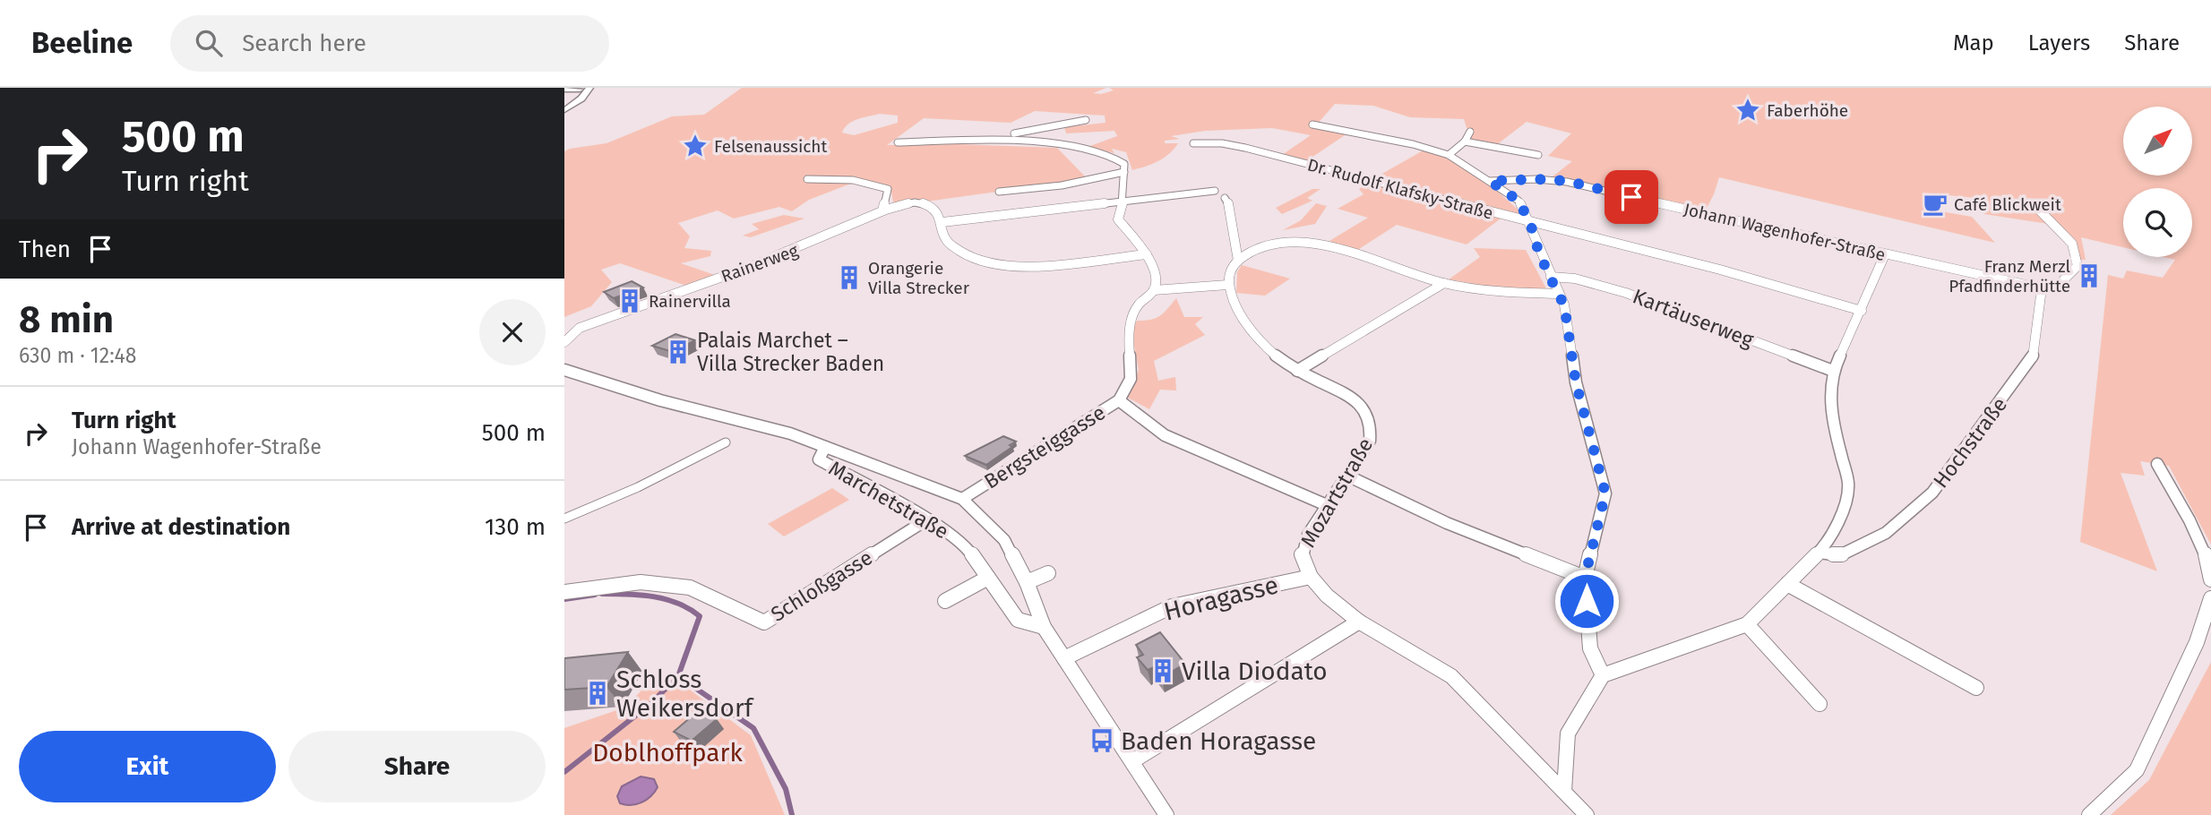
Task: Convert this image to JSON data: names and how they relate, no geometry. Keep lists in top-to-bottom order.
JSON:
{
  "streets": {
    "street": [
      "Dr. Rudolf Klafsky-Straße",
      "Johann Wagenhofer-Straße",
      "Rainerweg",
      "Kartäuserweg",
      "Hochstraße",
      "Bergsteiggasse",
      "Mozartstraße",
      "Marchetstraße",
      "Schloßgasse",
      "Horagasse"
    ]
  },
  "crossings": [
    ["Johann Wagenhofer-Straße", "Hochstraße"],
    ["Bergsteiggasse", "Marchetstraße"],
    ["Mozartstraße", "Horagasse"],
    ["Marchetstraße", "Schloßgasse"],
    ["Marchetstraße", "Horagasse"]
  ],
  "parks": ["Doblhoffpark"],
  "places": {
    "place": ["Faberhöhe", "Felsenaussicht"],
    "cafe": ["Café Blickweit"],
    "building": [
      "Franz Merzl Pfadfinderhütte",
      "Orangerie Villa Strecker",
      "Rainervilla",
      "Palais Marchet – Villa Strecker Baden",
      "Villa Diodato",
      "Schloss Weikersdorf"
    ],
    "bus stop": ["Baden Horagasse"]
  },
  "north": "top right",
  "page": {
    "header": "Beeline",
    "search": "Search here",
    "nav": ["Map", "Layers", "Share"],
    "turn": ["500 m", "Turn right"],
    "then": "Then",
    "heading": ["8 min", "630 m · 12:48"],
    "list": [
      {
        "name": "Turn right",
        "note": "Johann Wagenhofer-Straße",
        "value": "500 m"
      },
      {
        "name": "Arrive at destination",
        "value": "130 m"
      }
    ],
    "buttons": ["Exit", "Share"]
  }
}
